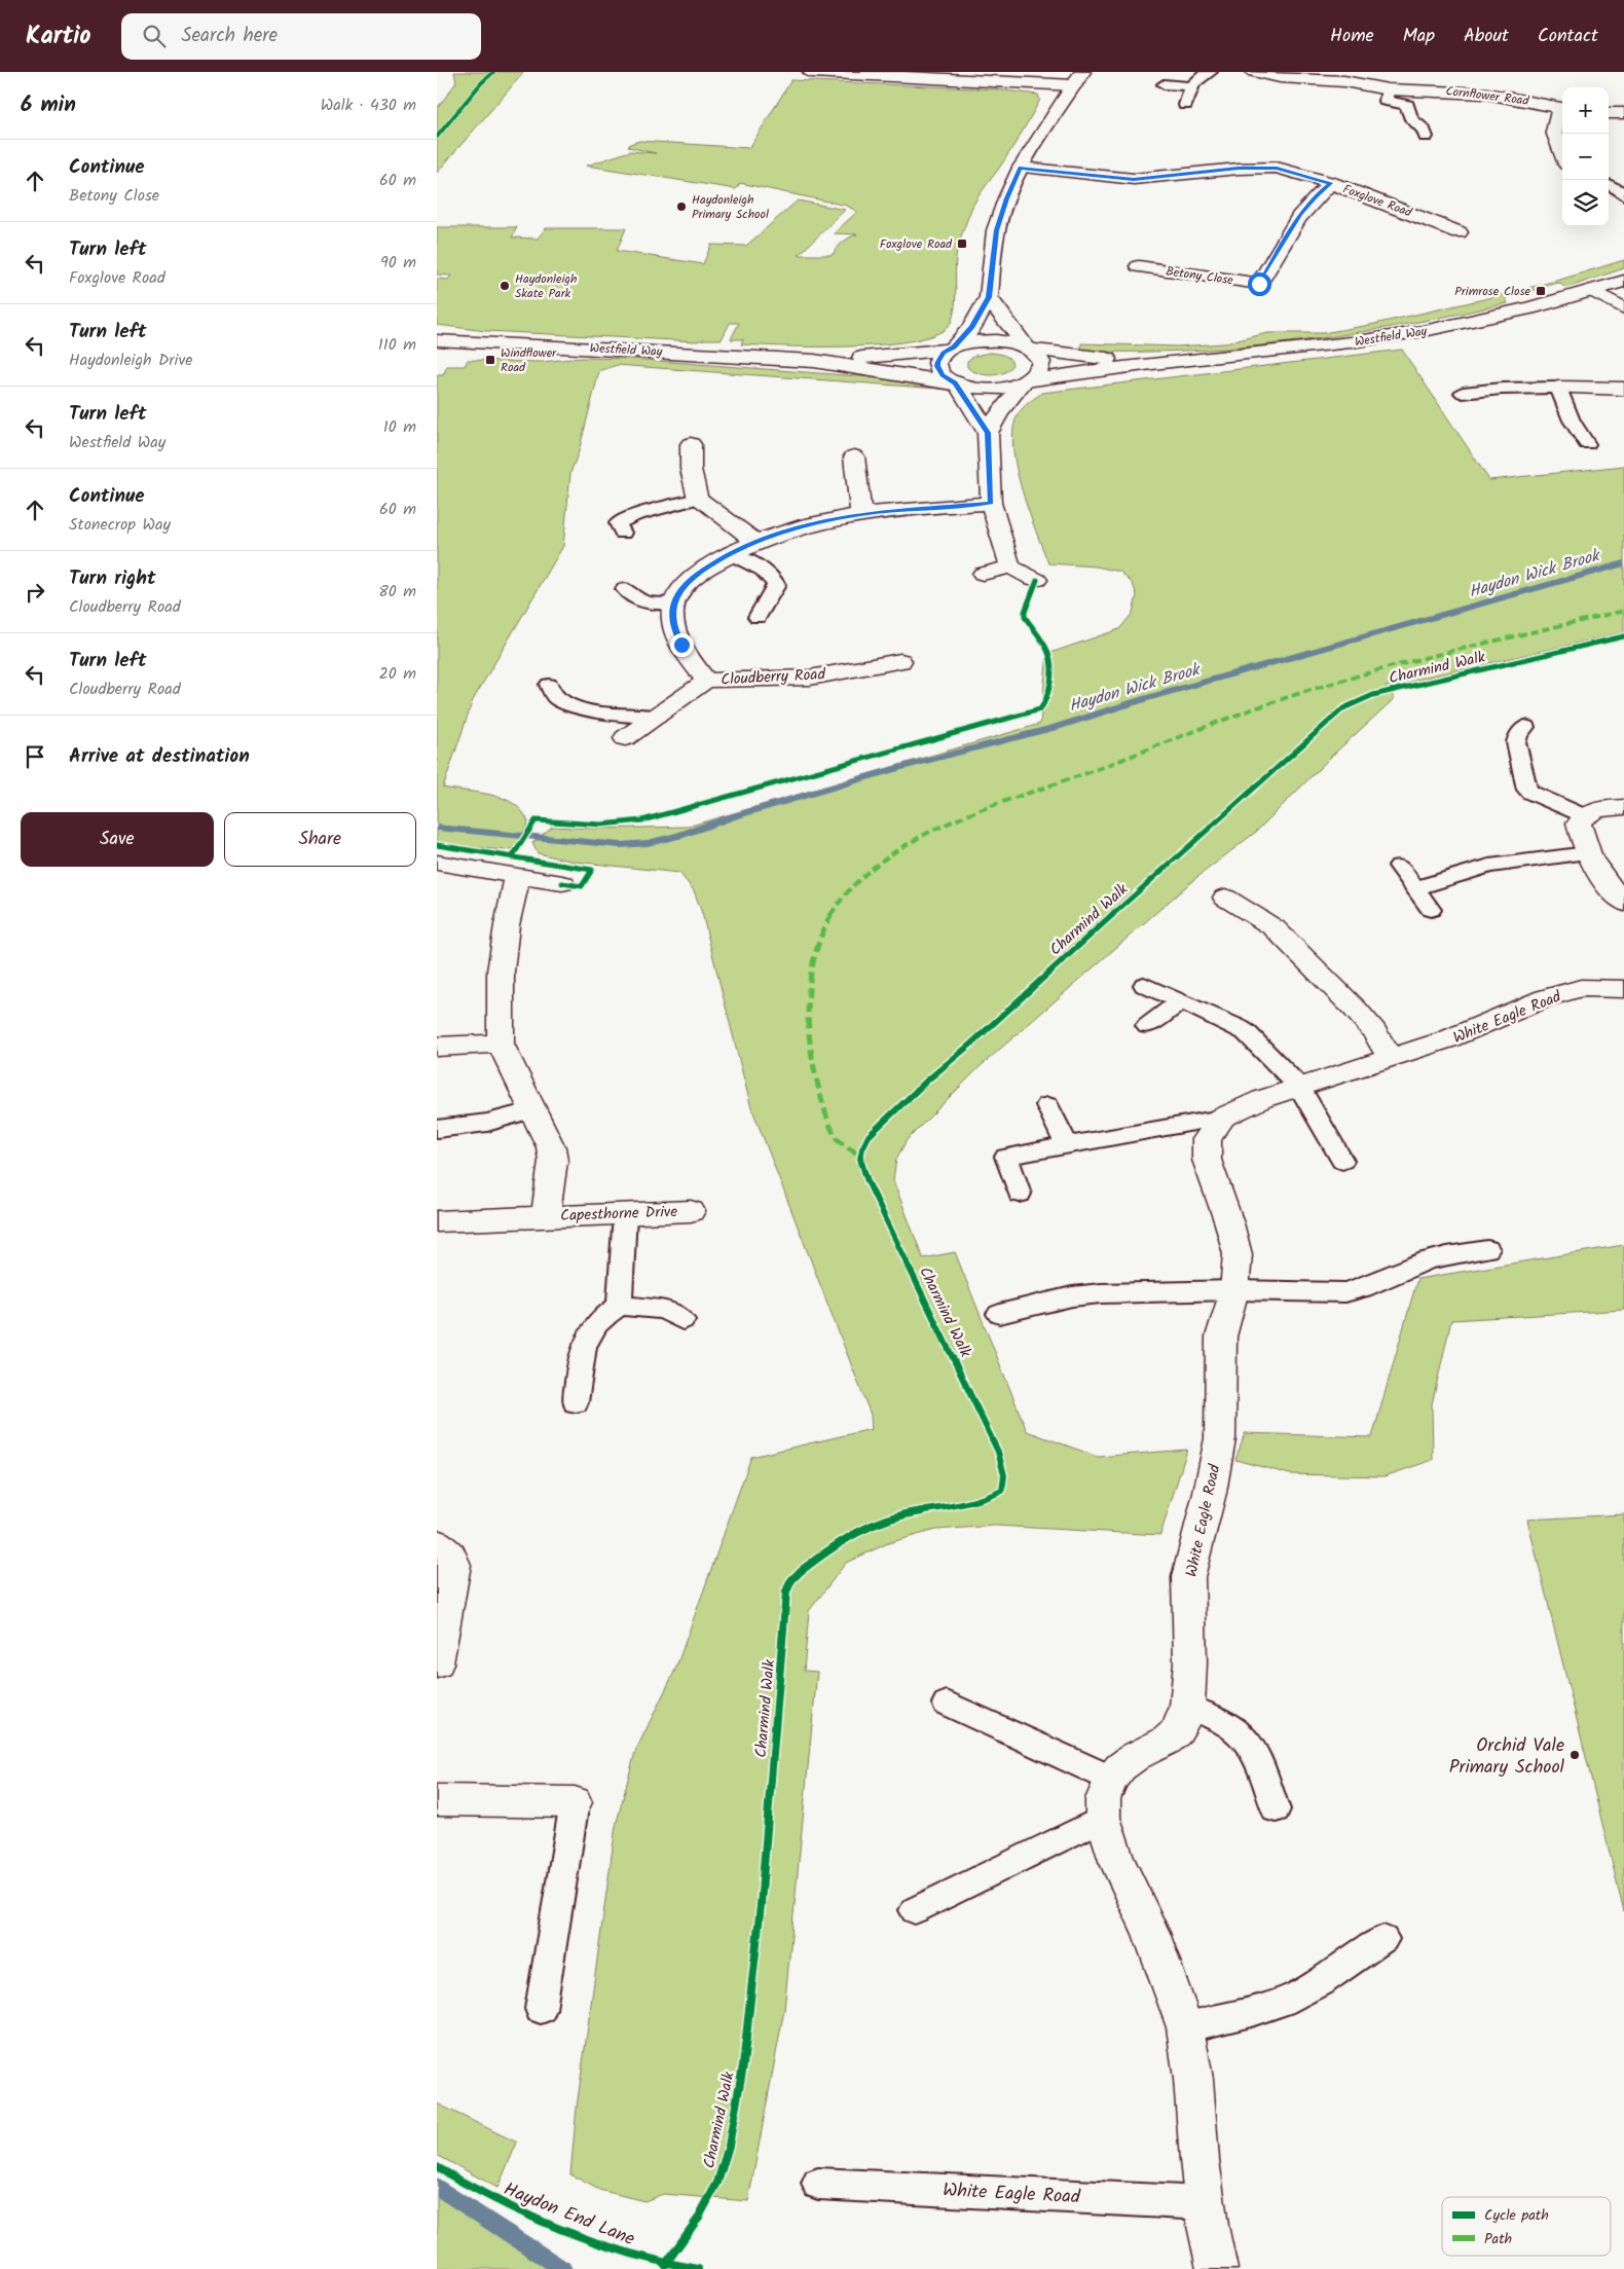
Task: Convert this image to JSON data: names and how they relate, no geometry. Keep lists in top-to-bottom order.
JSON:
{
  "streets": {
    "street": [
      "Cornflower Road",
      "Foxglove Road",
      "Betony Close",
      "Westfield Way",
      "Cloudberry Road",
      "White Eagle Road",
      "Capesthorne Drive"
    ],
    "cycle path": ["Charmind Walk", "Haydon End Lane"]
  },
  "crossings": [
    ["Foxglove Road", "Betony Close"]
  ],
  "water": ["Haydon Wick Brook"],
  "places": {
    "other": ["Haydonleigh Primary School", "Haydonleigh Skate Park", "Orchid Vale Primary School"],
    "transit": ["Foxglove Road", "Primrose Close", "Windflower Road"]
  },
  "legend": ["Cycle path", "Path"],
  "page": {
    "header": "Kartio",
    "search": "Search here",
    "nav": [
      "Home",
      "Map",
      "About",
      "Contact"
    ],
    "heading": ["6 min", "Walk · 430 m"],
    "map_buttons": ["+", "−"],
    "list": [
      ["Continue", "Betony Close", "60 m"],
      ["Turn left", "Foxglove Road", "90 m"],
      ["Turn left", "Haydonleigh Drive", "110 m"],
      ["Turn left", "Westfield Way", "10 m"],
      ["Continue", "Stonecrop Way", "60 m"],
      ["Turn right", "Cloudberry Road", "80 m"],
      ["Turn left", "Cloudberry Road", "20 m"],
      "Arrive at destination"
    ],
    "buttons": ["Save", "Share"]
  }
}
